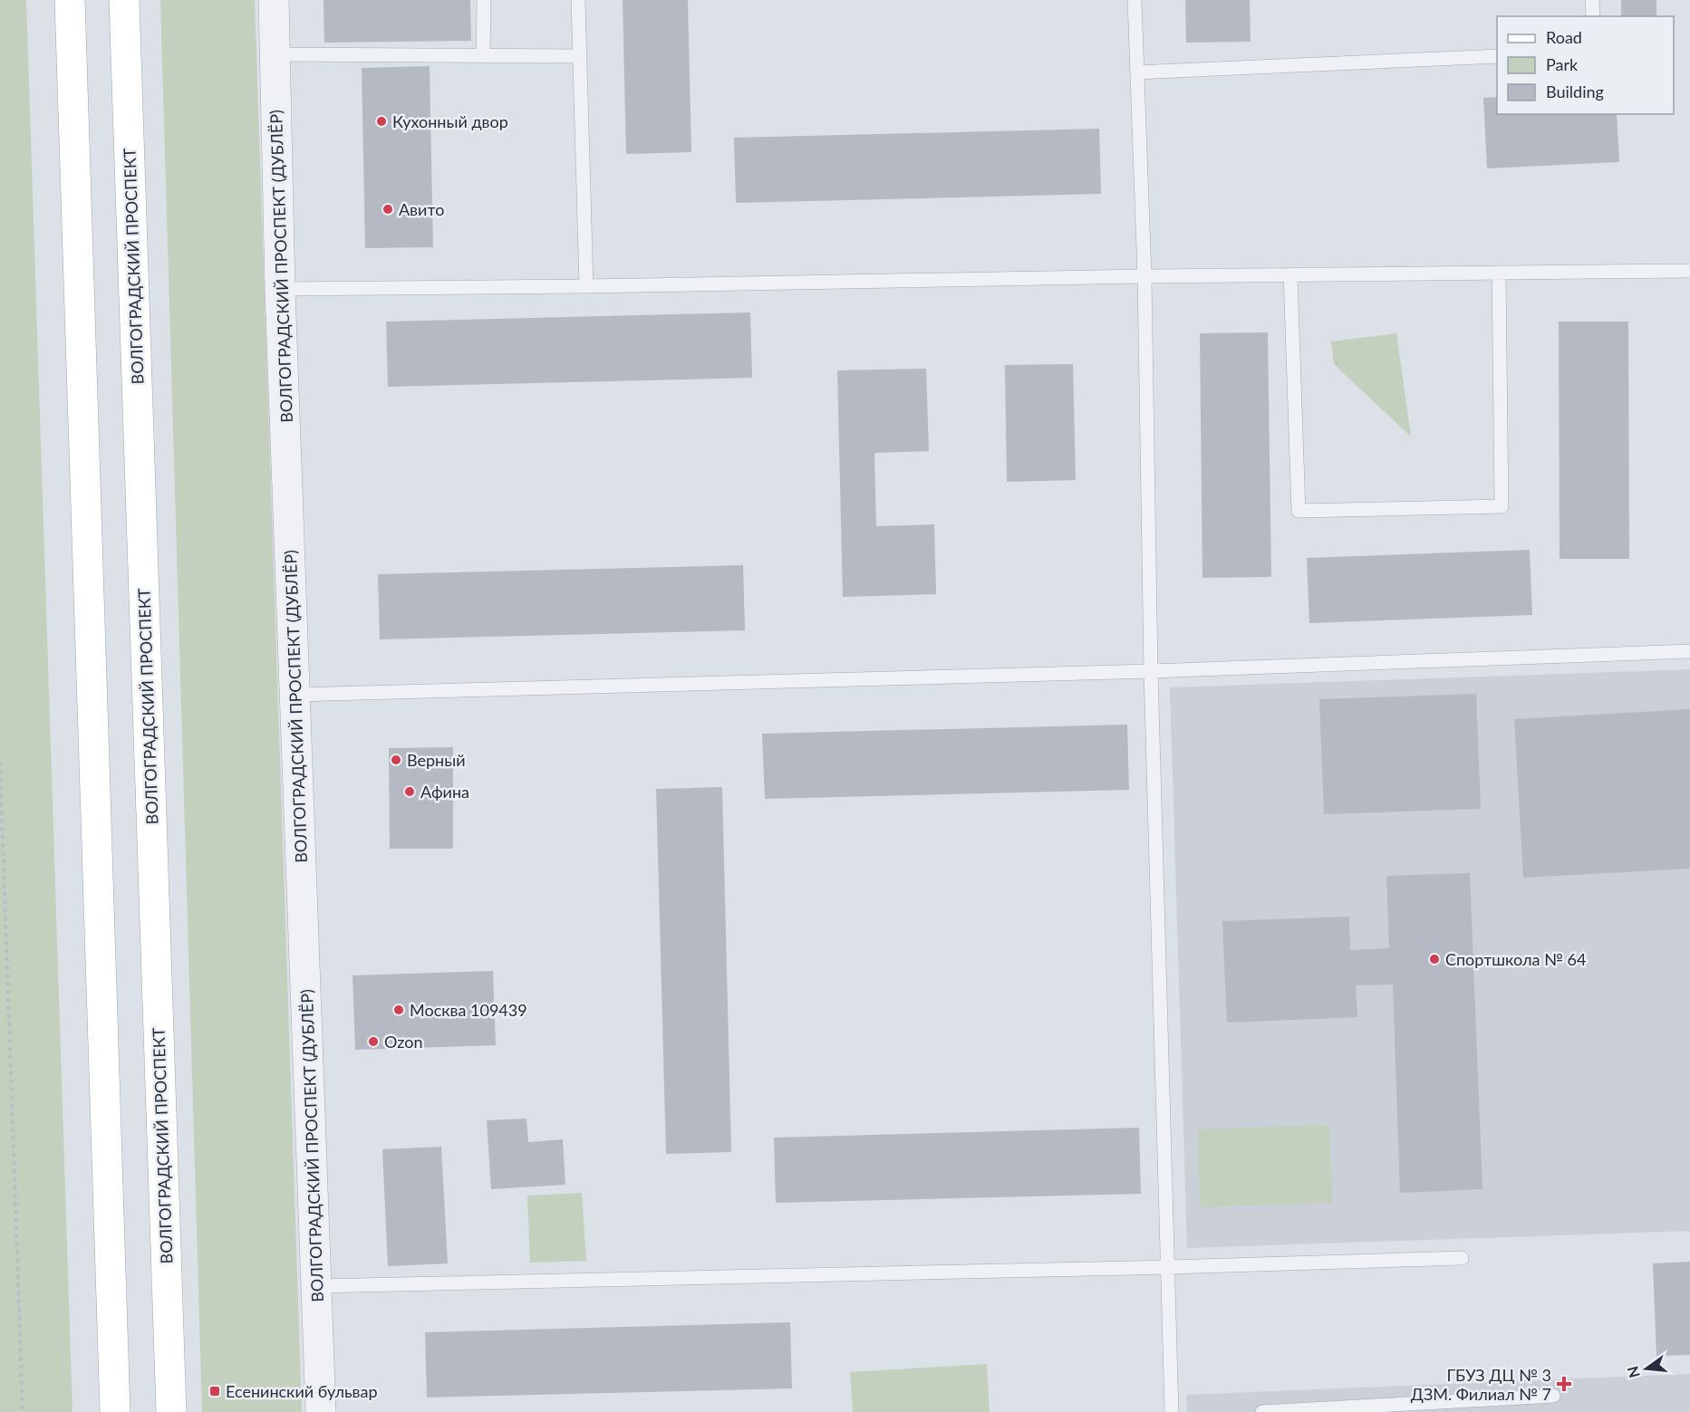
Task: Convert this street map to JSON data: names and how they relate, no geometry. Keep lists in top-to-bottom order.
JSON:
{
  "streets": {
    "main road": ["ВОЛГОГРАДСКИЙ ПРОСПЕКТ"],
    "street": ["ВОЛГОГРАДСКИЙ ПРОСПЕКТ (ДУБЛЁР)"]
  },
  "places": {
    "other": [
      "Кухонный двор",
      "Авито",
      "Верный",
      "Афина",
      "Спортшкола № 64",
      "Москва 109439",
      "Ozon"
    ],
    "health": ["ГБУЗ ДЦ № 3 ДЗМ. Филиал № 7"],
    "transit": ["Есенинский бульвар"]
  },
  "legend": ["Road", "Park", "Building"],
  "north": "left"
}
